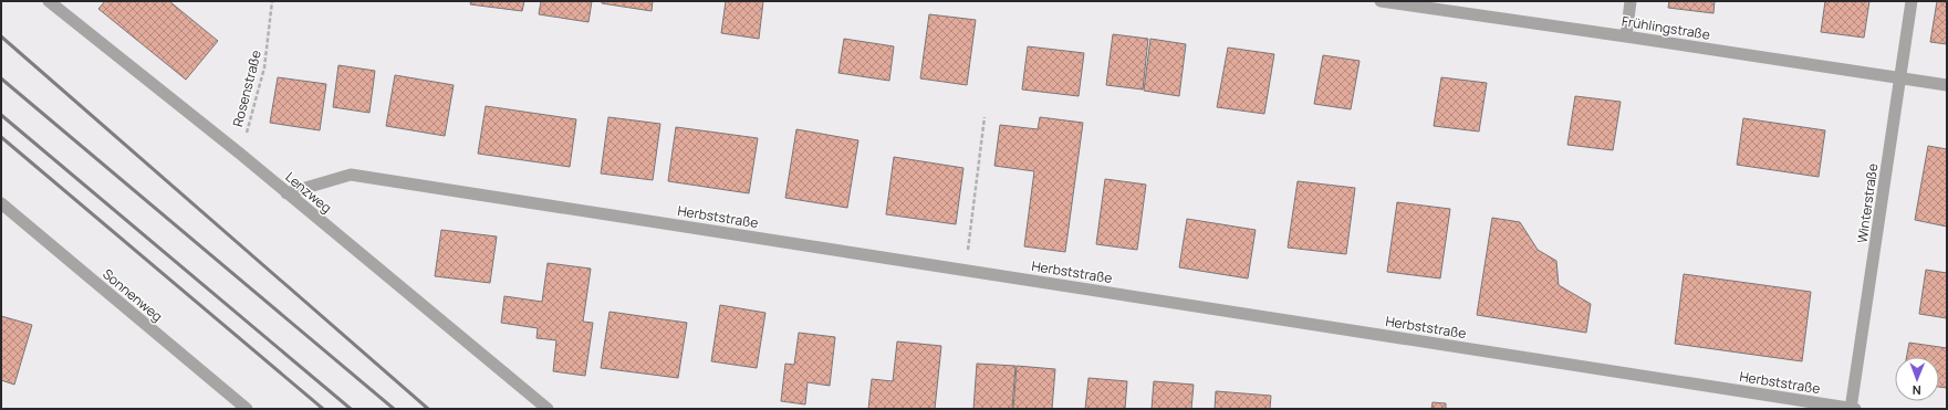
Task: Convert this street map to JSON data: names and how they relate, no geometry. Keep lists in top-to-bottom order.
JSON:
{
  "streets": {
    "street": [
      "Frühlingstraße",
      "Lenzweg",
      "Winterstraße",
      "Herbststraße",
      "Sonnenweg"
    ],
    "path": ["Rosenstraße"]
  },
  "crossings": [
    ["Frühlingstraße", "Winterstraße"],
    ["Rosenstraße", "Lenzweg"],
    ["Lenzweg", "Herbststraße"],
    ["Winterstraße", "Herbststraße"]
  ],
  "north": "bottom"
}
